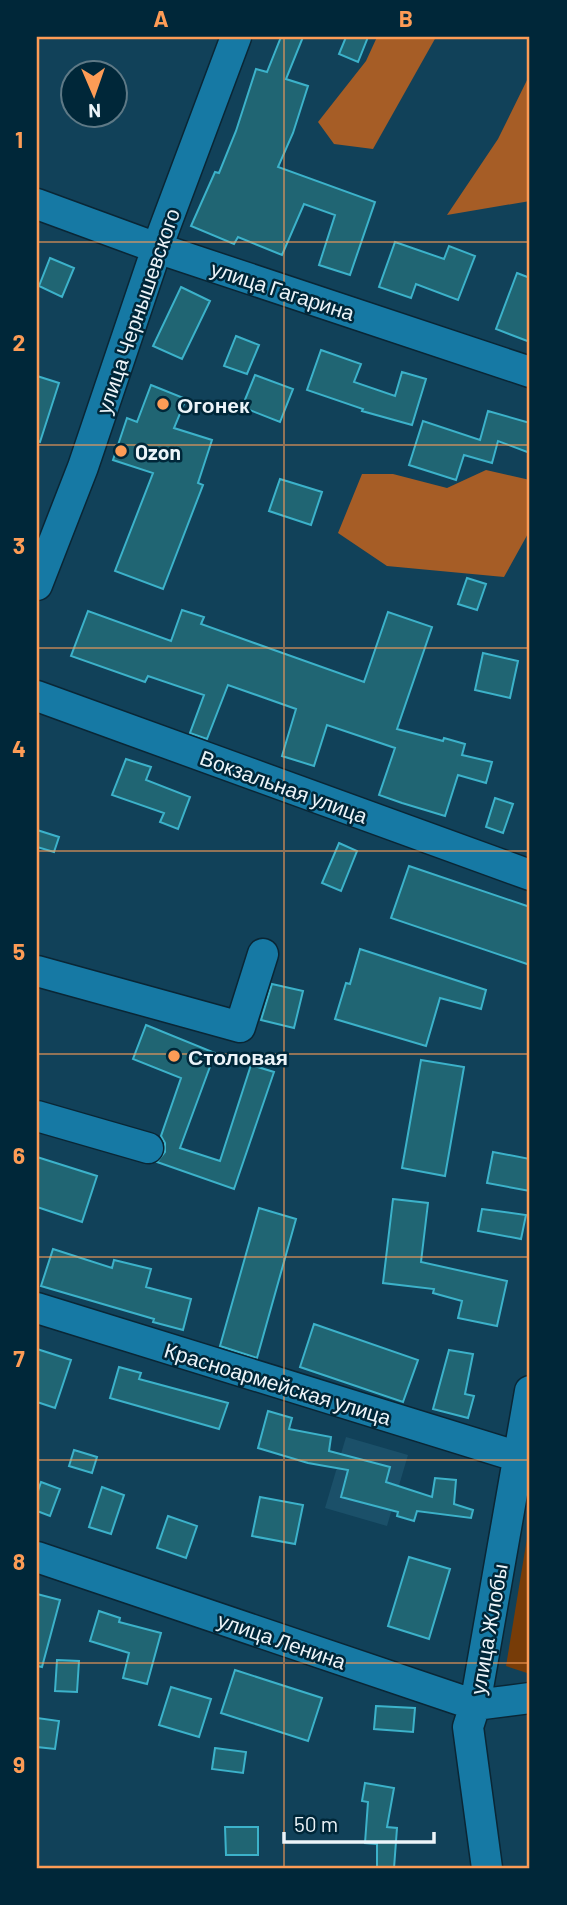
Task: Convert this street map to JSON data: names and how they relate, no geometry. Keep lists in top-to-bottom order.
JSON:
{
  "streets": {
    "street": [
      "улица Гагарина",
      "улица Чернышевского",
      "Вокзальная улица",
      "Красноармейская улица",
      "улица Жлобы",
      "улица Ленина"
    ]
  },
  "crossings": [
    ["улица Гагарина", "улица Чернышевского"],
    ["Красноармейская улица", "улица Жлобы"],
    ["улица Жлобы", "улица Ленина"]
  ],
  "places": ["Огонек", "Ozon", "Столовая"],
  "scale_bar": "50 m",
  "north": "bottom",
  "grid": {
    "columns": ["A", "B"],
    "rows": [
      "1",
      "2",
      "3",
      "4",
      "5",
      "6",
      "7",
      "8",
      "9"
    ]
  }
}
